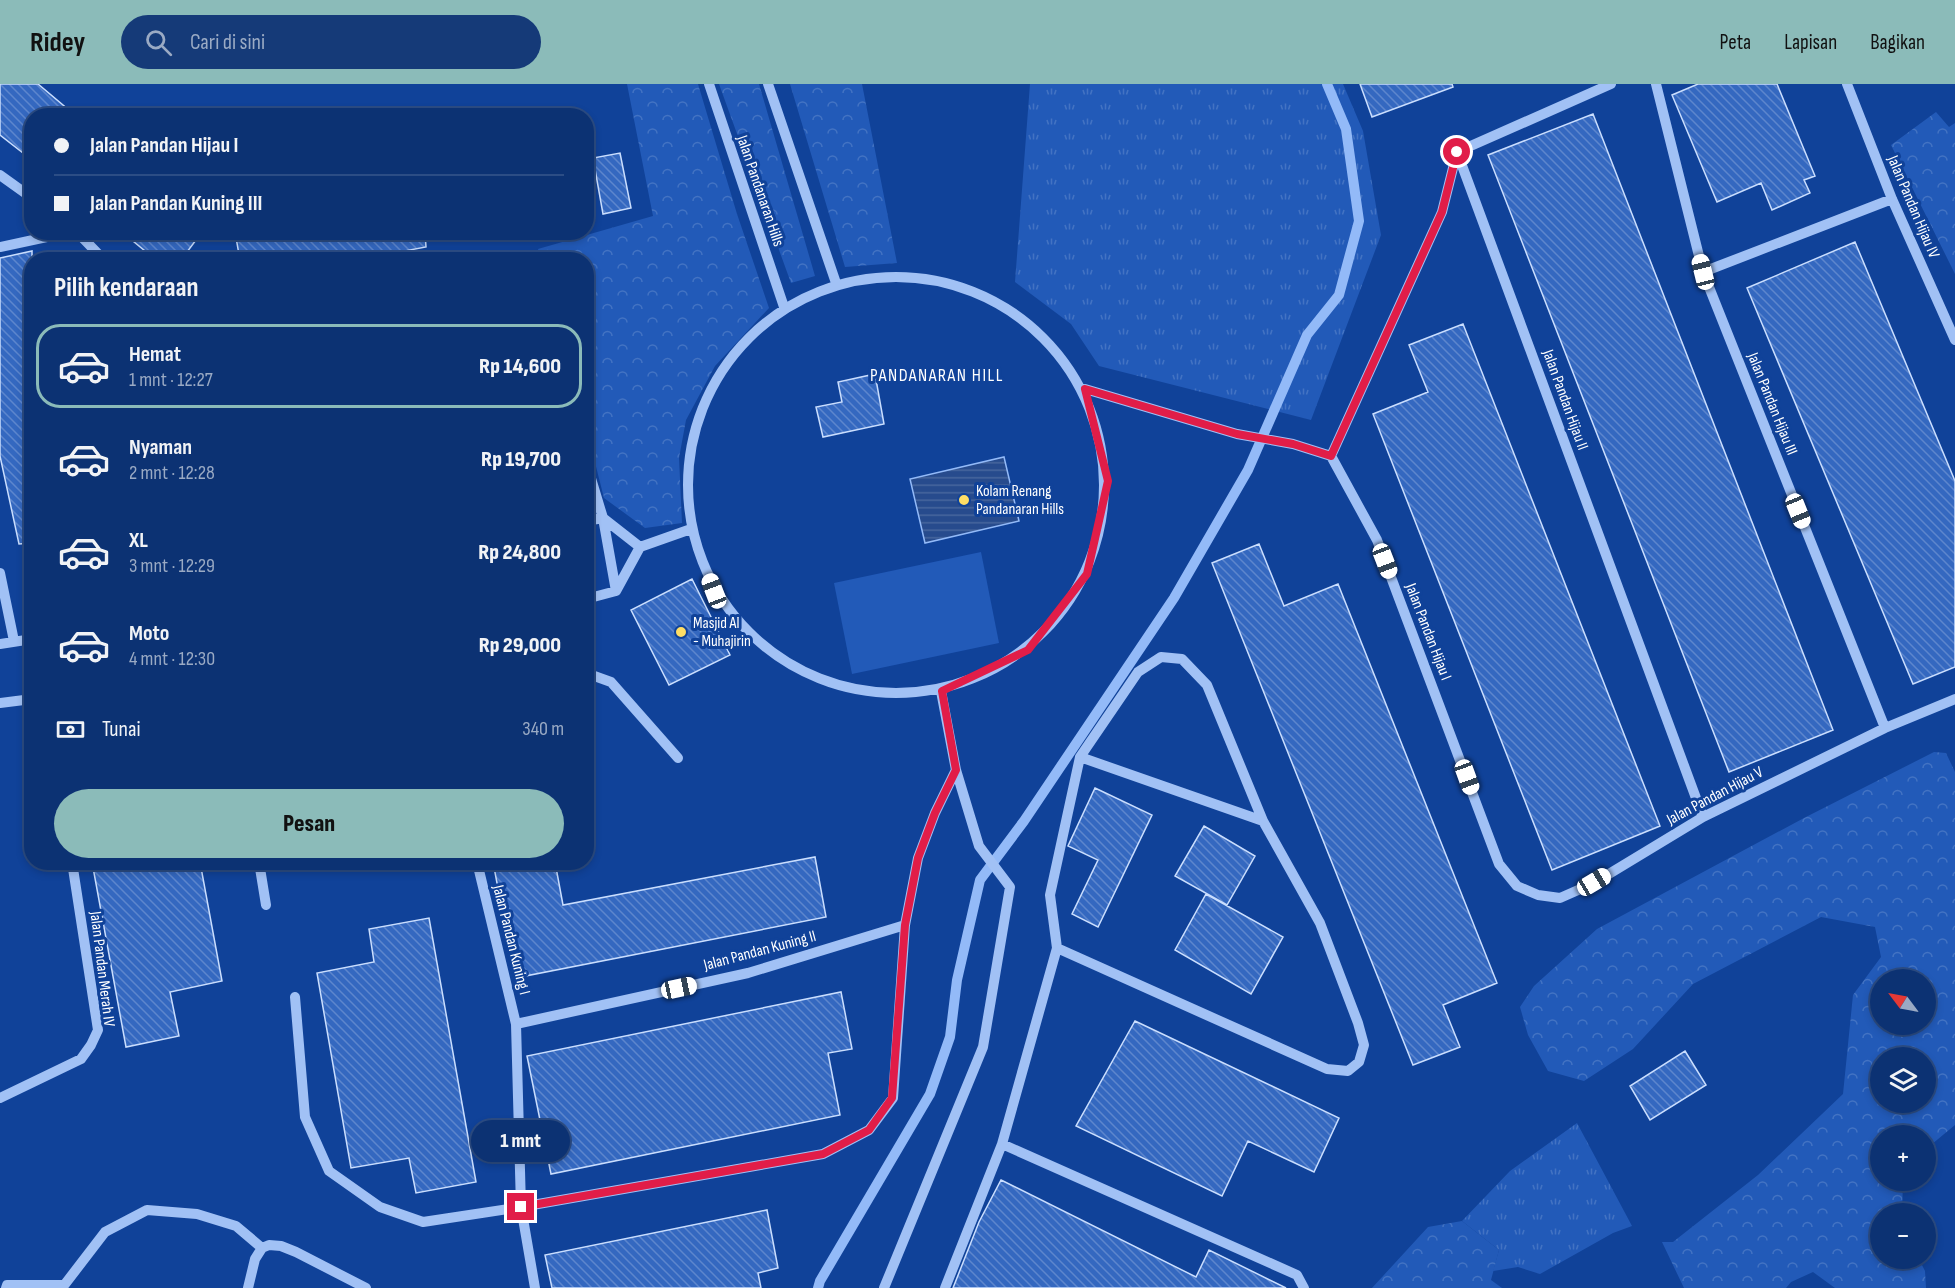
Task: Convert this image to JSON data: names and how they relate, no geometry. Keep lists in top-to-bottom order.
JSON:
{
  "streets": {
    "street": [
      "Jalan Pandanaran Hills",
      "Jalan Pandan Hijau IV",
      "Jalan Pandan Hijau II",
      "Jalan Pandan Hijau III",
      "Jalan Pandan Hijau I",
      "Jalan Pandan Hijau V",
      "Jalan Pandan Kuning I",
      "Jalan Pandan Kuning II",
      "Jalan Pandan Merah IV"
    ]
  },
  "crossings": [
    ["Jalan Pandan Hijau II", "Jalan Pandan Hijau V"],
    ["Jalan Pandan Hijau III", "Jalan Pandan Hijau V"],
    ["Jalan Pandan Hijau I", "Jalan Pandan Hijau V"],
    ["Jalan Pandan Kuning I", "Jalan Pandan Kuning II"]
  ],
  "districts": ["PANDANARAN HILL"],
  "places": ["Kolam Renang Pandanaran Hills", "Masjid Al - Muhajirin"],
  "north": "top left",
  "page": {
    "header": "Ridey",
    "search": "Cari di sini",
    "nav": ["Peta", "Lapisan", "Bagikan"],
    "banner": ["Jalan Pandan Hijau I", "Jalan Pandan Kuning III"],
    "heading": "Pilih kendaraan",
    "list": [
      {
        "name": "Hemat",
        "note": "1 mnt · 12:27",
        "value": "Rp 14,600"
      },
      {
        "name": "Nyaman",
        "note": "2 mnt · 12:28",
        "value": "Rp 19,700"
      },
      {
        "name": "XL",
        "note": "3 mnt · 12:29",
        "value": "Rp 24,800"
      },
      {
        "name": "Moto",
        "note": "4 mnt · 12:30",
        "value": "Rp 29,000"
      }
    ],
    "pay": ["Tunai", "340 m"],
    "buttons": "Pesan",
    "map_buttons": ["+", "−"],
    "bubble": "1 mnt"
  }
}
